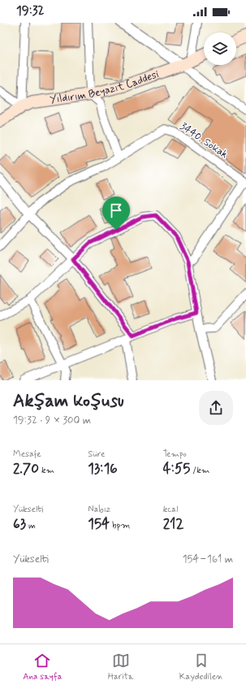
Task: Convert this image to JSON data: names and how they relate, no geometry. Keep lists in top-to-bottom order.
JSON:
{
  "streets": {
    "main road": ["Yıldırım Beyazıt Caddesi"],
    "street": ["3440. Sokak"]
  },
  "page": {
    "status": "19:32",
    "heading": ["Akşam koşusu", "19:32 · 9 × 300 m"],
    "stats": [
      ["Mesafe", "2.70 km"],
      ["Süre", "13:16"],
      ["Tempo", "4:55 /km"],
      ["Yükselti", "63 m"],
      ["Nabız", "154 bpm"],
      ["kcal", "212"]
    ],
    "chart": ["Yükselti", "154–161 m"],
    "tabs": ["Ana sayfa", "Harita", "Kaydedilen"]
  }
}
